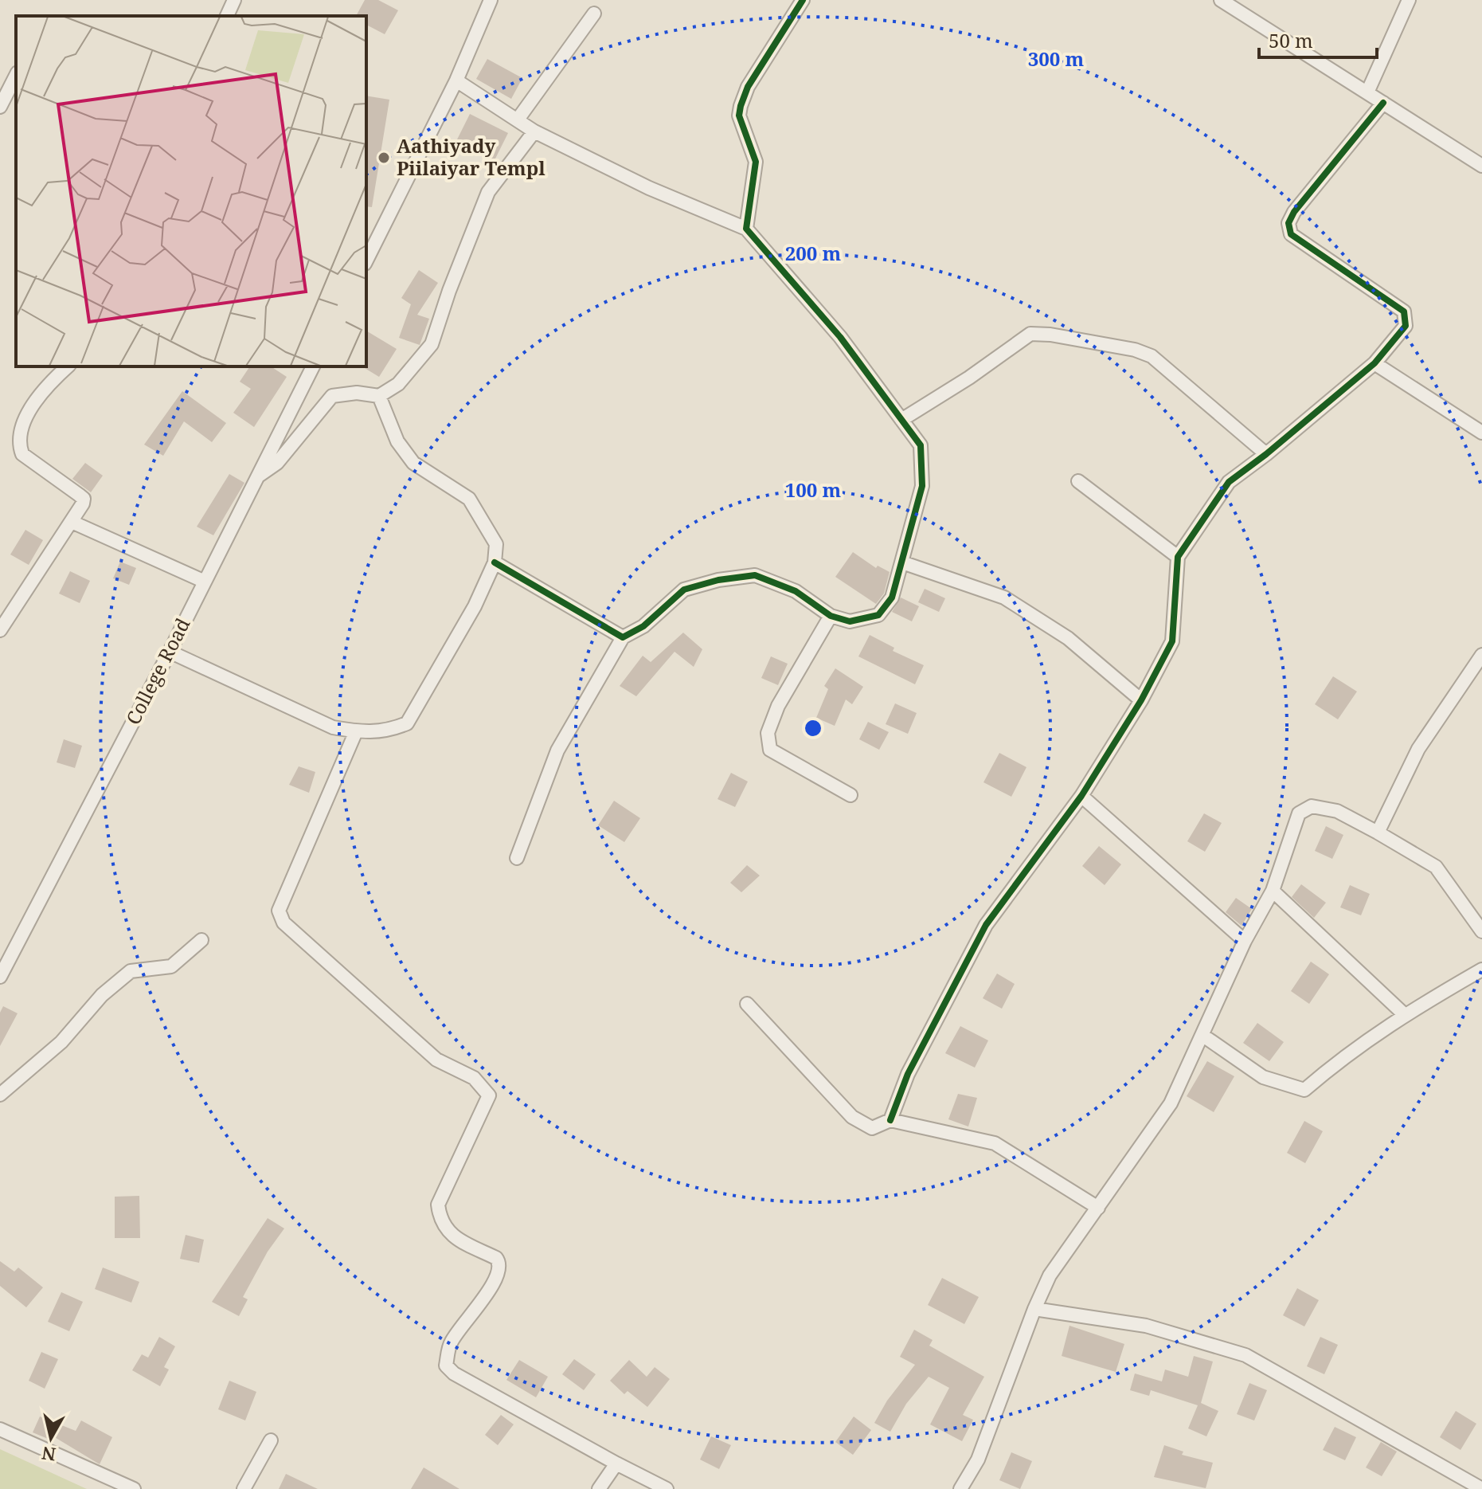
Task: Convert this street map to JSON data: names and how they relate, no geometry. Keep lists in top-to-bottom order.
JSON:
{
  "streets": {
    "street": ["College Road"]
  },
  "places": ["Aathiyady Piilaiyar Templ"],
  "scale_bar": "50 m",
  "north": "bottom",
  "rings": ["300 m", "200 m", "100 m"]
}
